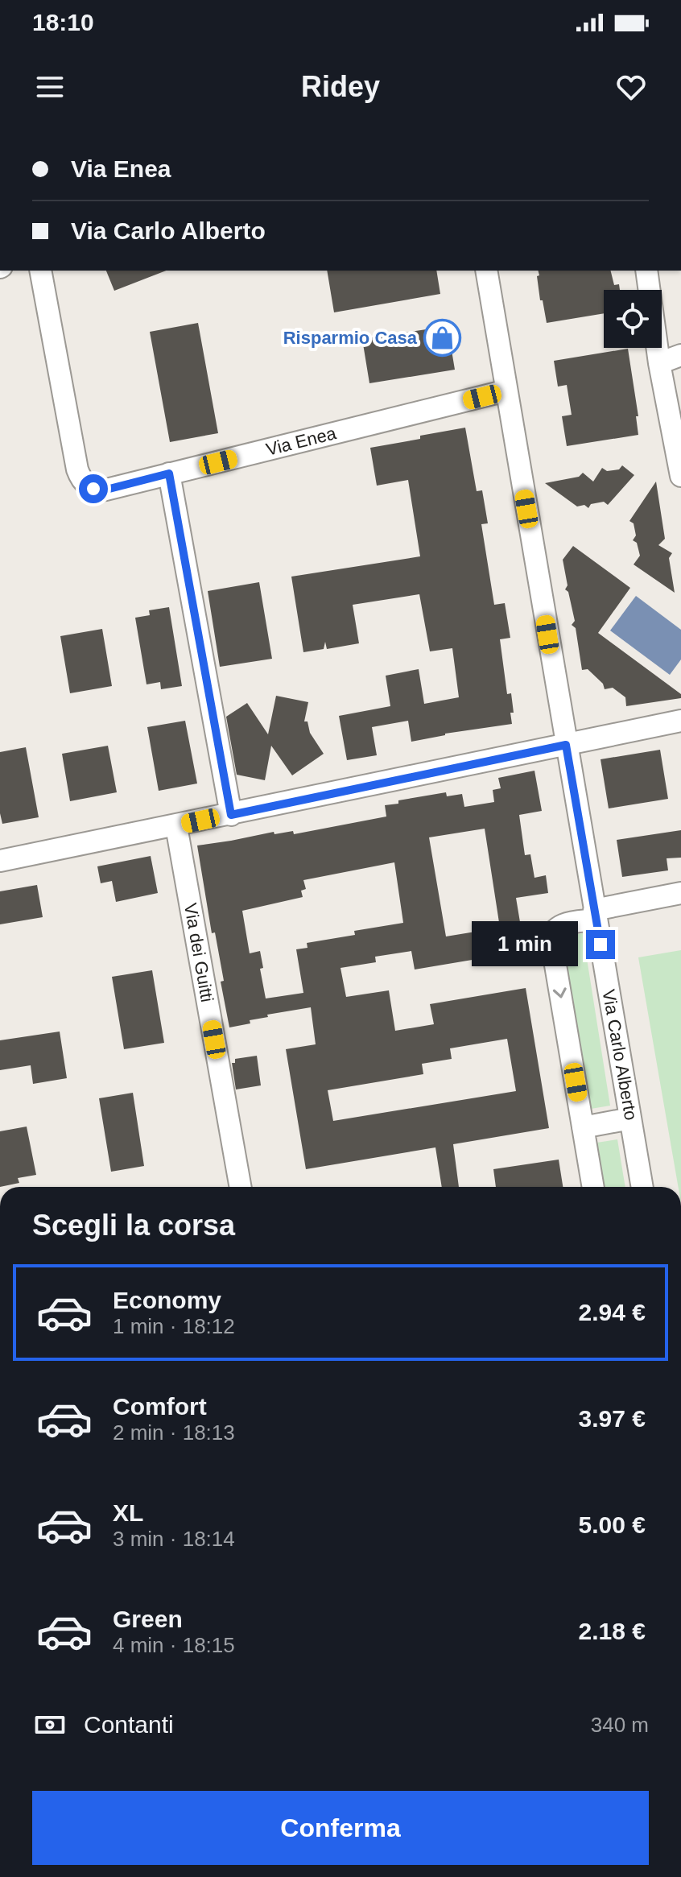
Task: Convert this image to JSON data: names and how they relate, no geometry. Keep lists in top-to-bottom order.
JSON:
{
  "streets": {
    "street": ["Via Enea", "Via dei Guitti", "Via Carlo Alberto"]
  },
  "crossings": [
    ["Via Enea", "Via Carlo Alberto"]
  ],
  "places": {
    "shop": ["Risparmio Casa"]
  },
  "page": {
    "status": "18:10",
    "header": "Ridey",
    "banner": ["Via Enea", "Via Carlo Alberto"],
    "bubble": "1 min",
    "heading": "Scegli la corsa",
    "list": [
      {
        "name": "Economy",
        "note": "1 min · 18:12",
        "value": "2.94 €"
      },
      {
        "name": "Comfort",
        "note": "2 min · 18:13",
        "value": "3.97 €"
      },
      {
        "name": "XL",
        "note": "3 min · 18:14",
        "value": "5.00 €"
      },
      {
        "name": "Green",
        "note": "4 min · 18:15",
        "value": "2.18 €"
      }
    ],
    "pay": ["Contanti", "340 m"],
    "buttons": "Conferma"
  }
}
